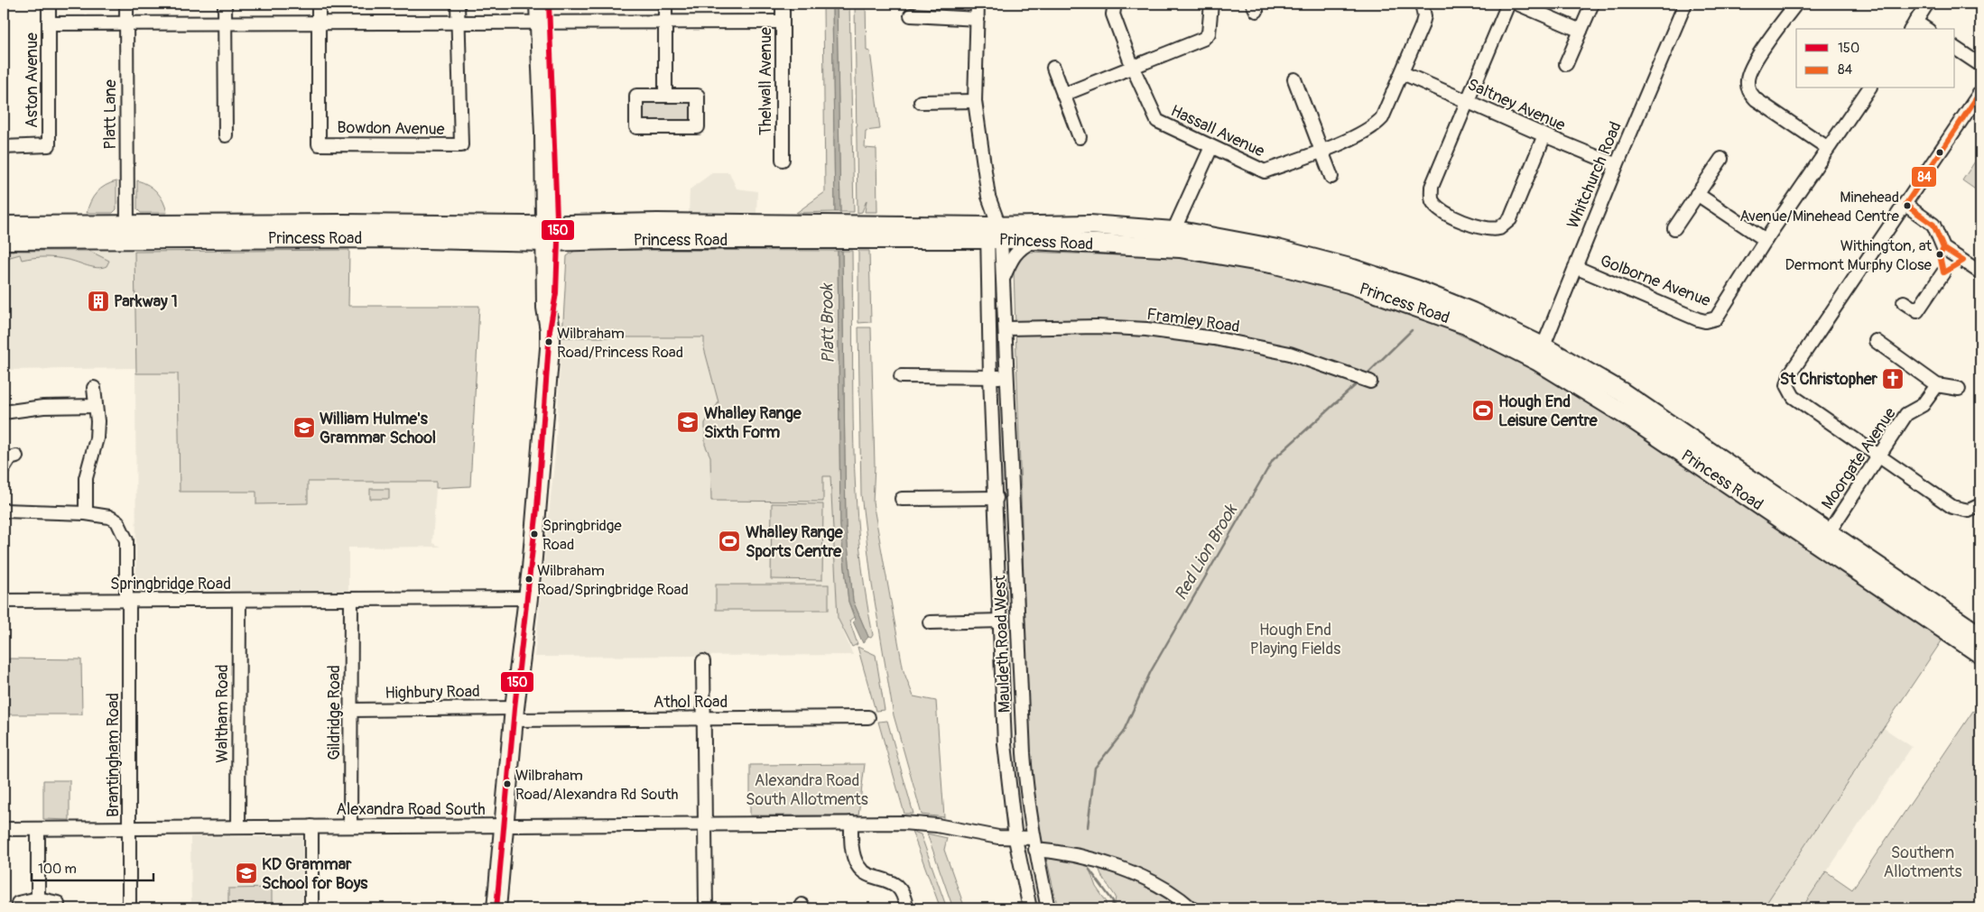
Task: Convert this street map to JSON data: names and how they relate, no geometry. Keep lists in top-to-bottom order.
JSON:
{
  "streets": {
    "highway": ["Princess Road"],
    "street": [
      "Aston Avenue",
      "Thelwall Avenue",
      "Saltney Avenue",
      "Platt Lane",
      "Bowdon Avenue",
      "Hassall Avenue",
      "Whitchurch Road",
      "Golborne Avenue",
      "Framley Road",
      "Moorgate Avenue",
      "Springbridge Road",
      "Mauldeth Road West",
      "Highbury Road",
      "Athol Road",
      "Gildridge Road",
      "Waltham Road",
      "Brantingham Road",
      "Alexandra Road South"
    ]
  },
  "crossings": [
    ["Aston Avenue", "Thelwall Avenue"],
    ["Aston Avenue", "Platt Lane"],
    ["Aston Avenue", "Bowdon Avenue"],
    ["Saltney Avenue", "Hassall Avenue"],
    ["Saltney Avenue", "Whitchurch Road"],
    ["Platt Lane", "Princess Road"],
    ["Whitchurch Road", "Princess Road"],
    ["Whitchurch Road", "Golborne Avenue"],
    ["Princess Road", "Moorgate Avenue"],
    ["Princess Road", "Mauldeth Road West"],
    ["Springbridge Road", "Gildridge Road"],
    ["Springbridge Road", "Waltham Road"],
    ["Springbridge Road", "Brantingham Road"],
    ["Mauldeth Road West", "Alexandra Road South"],
    ["Highbury Road", "Athol Road"],
    ["Highbury Road", "Gildridge Road"],
    ["Gildridge Road", "Alexandra Road South"],
    ["Waltham Road", "Alexandra Road South"],
    ["Brantingham Road", "Alexandra Road South"]
  ],
  "water": ["Platt Brook", "Red Lion Brook"],
  "parks": ["Hough End Playing Fields", "Alexandra Road South Allotments", "Southern Allotments"],
  "places": {
    "other": [
      "Minehead Avenue/Minehead Centre",
      "Withington, at Dermont Murphy Close",
      "Wilbraham Road/Princess Road",
      "Springbridge Road",
      "Wilbraham Road/Springbridge Road",
      "Wilbraham Road/Alexandra Rd South"
    ],
    "building": ["Parkway 1"],
    "church": ["St Christopher"],
    "sports": ["Hough End Leisure Centre", "Whalley Range Sports Centre"],
    "school or university": ["Whalley Range Sixth Form", "William Hulme's Grammar School", "KD Grammar School for Boys"]
  },
  "lines": ["transit line 150", "transit line 84"],
  "legend": ["150", "84"],
  "scale_bar": "100 m"
}
